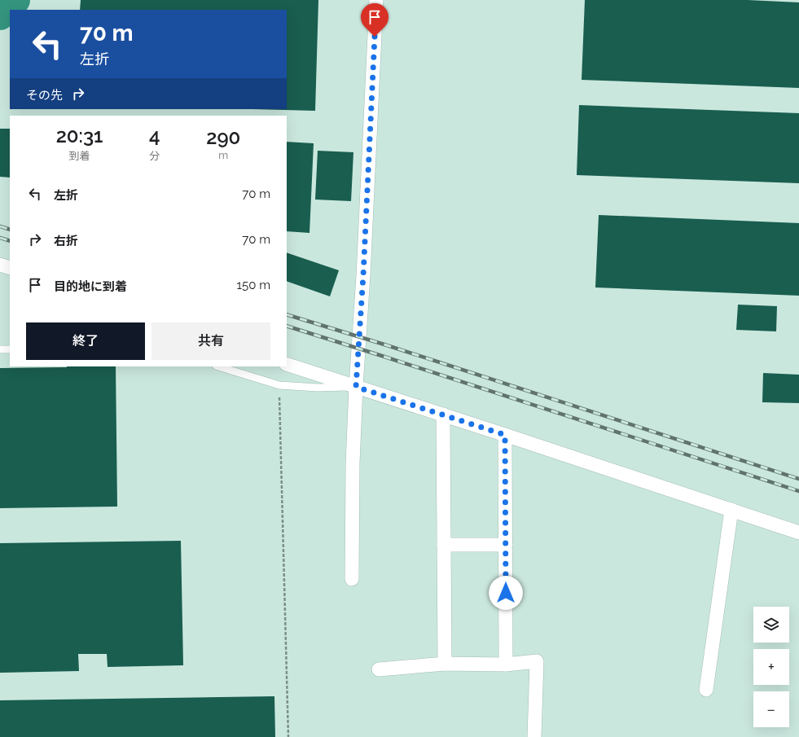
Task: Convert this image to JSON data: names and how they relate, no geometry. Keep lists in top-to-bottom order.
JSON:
{
  "page": {
    "turn": ["70 m", "左折"],
    "then": "その先",
    "eta": [
      "20:31",
      "到着",
      "4",
      "分",
      "290",
      "m"
    ],
    "list": [
      {
        "name": "左折",
        "value": "70 m"
      },
      {
        "name": "右折",
        "value": "70 m"
      },
      {
        "name": "目的地に到着",
        "value": "150 m"
      }
    ],
    "buttons": ["終了", "共有"],
    "map_buttons": ["+", "−"]
  }
}
